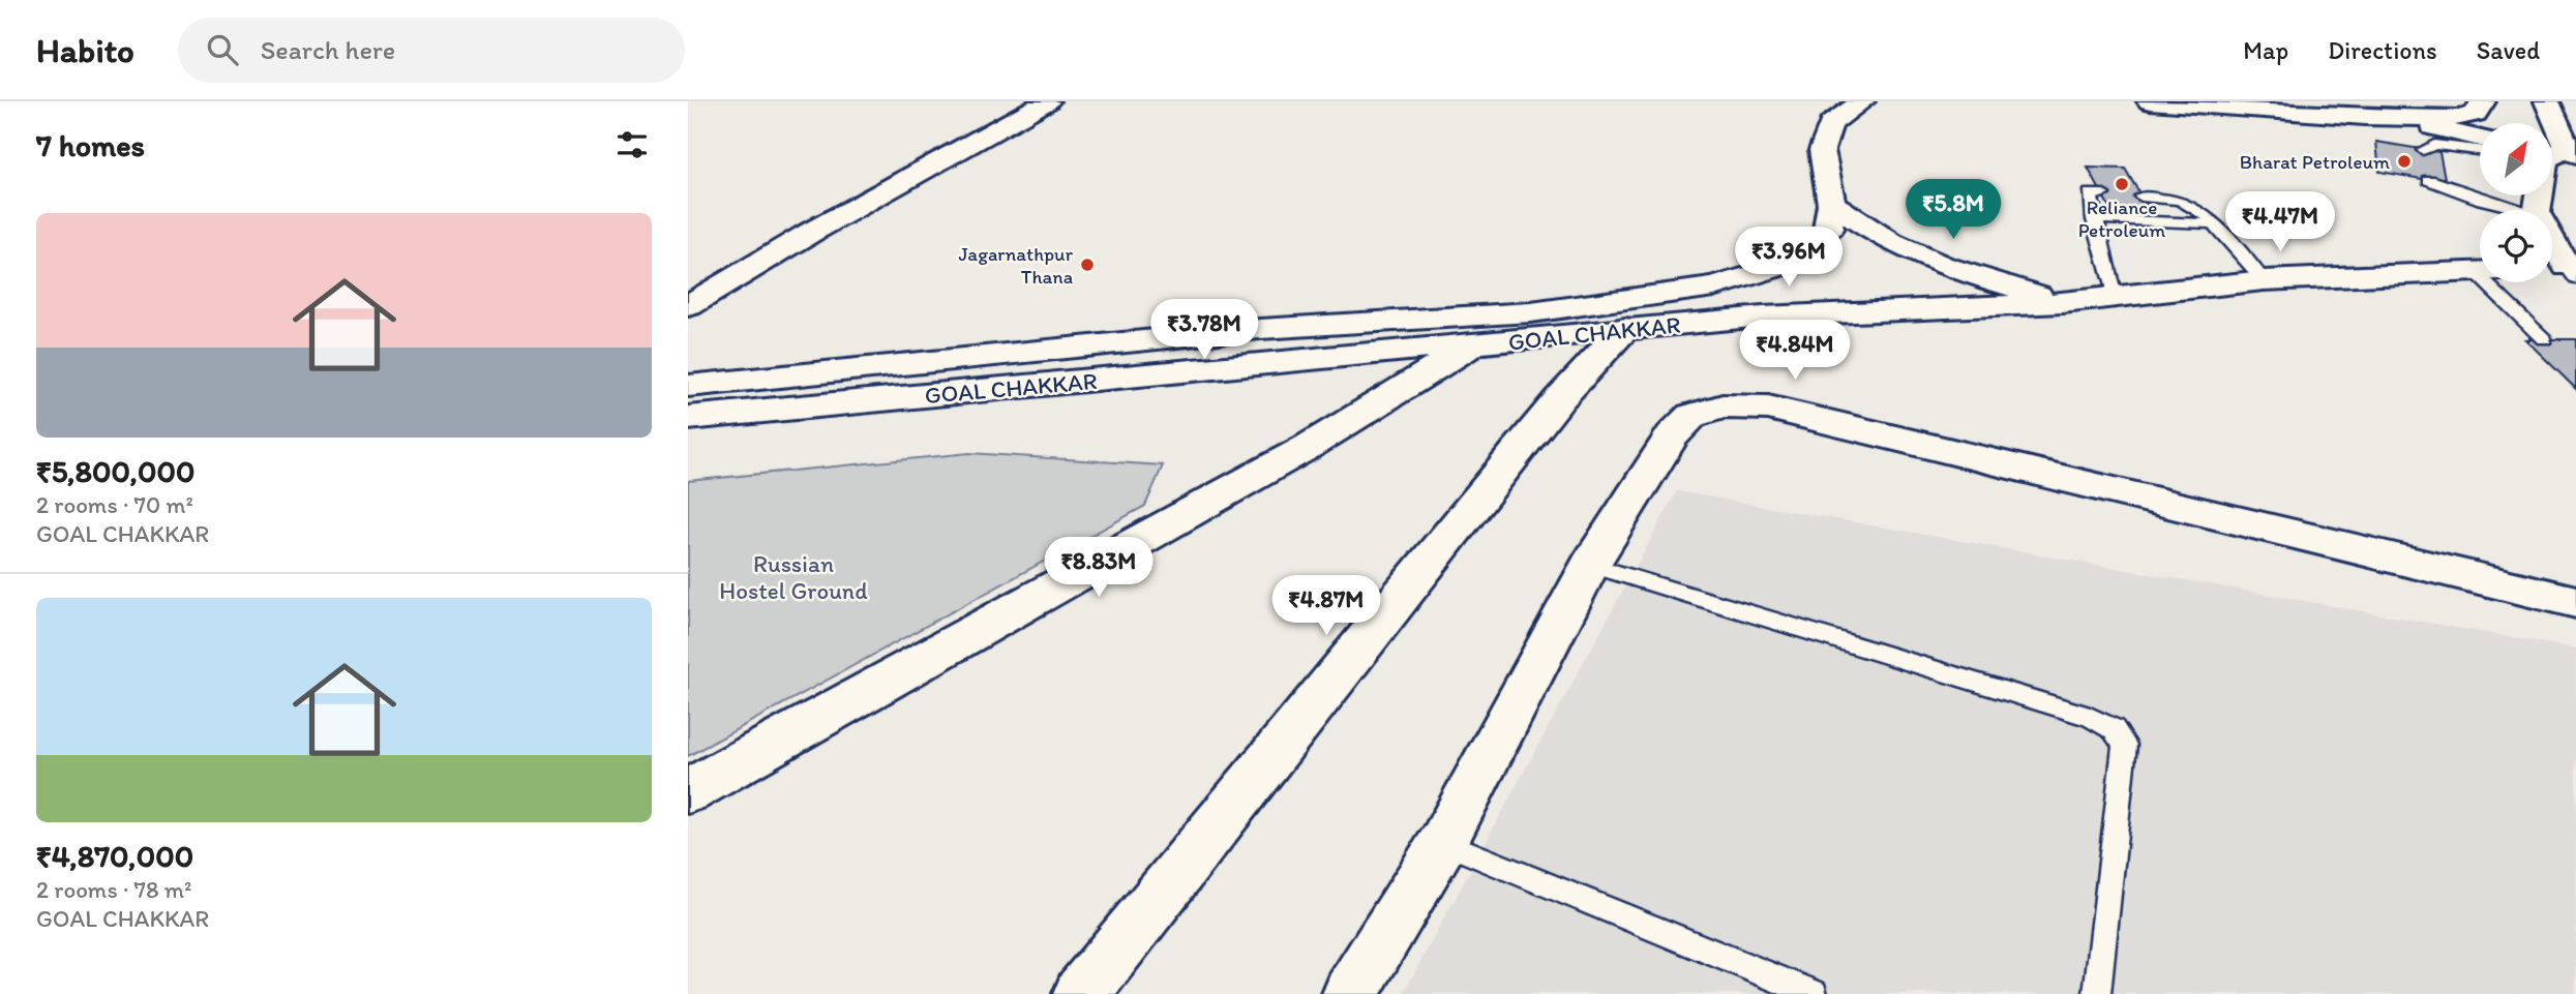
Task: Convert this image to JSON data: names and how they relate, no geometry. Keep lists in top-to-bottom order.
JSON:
{
  "streets": {
    "main road": ["GOAL CHAKKAR"]
  },
  "parks": ["Russian Hostel Ground"],
  "places": ["Bharat Petroleum", "Reliance Petroleum", "Jagarnathpur Thana"],
  "north": "top right",
  "page": {
    "header": "Habito",
    "search": "Search here",
    "nav": ["Map", "Directions", "Saved"],
    "heading": "7 homes",
    "price": [
      "₹5.8M",
      "₹4.47M",
      "₹3.96M",
      "₹3.78M",
      "₹4.84M",
      "₹8.83M",
      "₹4.87M"
    ],
    "list": [
      {
        "name": "₹5,800,000",
        "note": "2 rooms · 70 m² · GOAL CHAKKAR"
      },
      {
        "name": "₹4,870,000",
        "note": "2 rooms · 78 m² · GOAL CHAKKAR"
      }
    ]
  }
}
